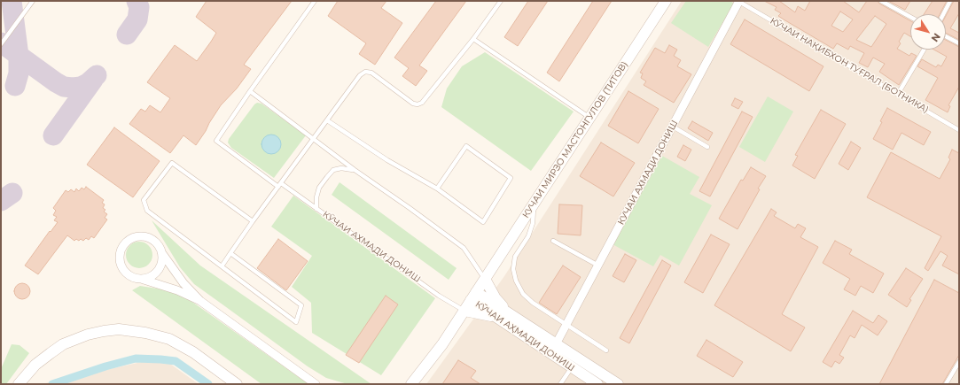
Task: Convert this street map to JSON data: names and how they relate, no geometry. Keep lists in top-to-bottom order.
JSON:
{
  "streets": {
    "street": ["КУЧАИ МИРЗО МАСТОНГУЛОВ (ТИТОВ)", "КУЧАИ АХМАДИ ДОНИШ", "КӮЧАИ АҲМАДИ ДОНИШ"],
    "lane": ["КӮЧАИ НАҚИБХОН ТУҒРАЛ (БОТНИКА)", "КӮЧАИ АХМАДИ ДОНИШ"]
  },
  "crossings": [
    ["КӮЧАИ НАҚИБХОН ТУҒРАЛ (БОТНИКА)", "КУЧАИ АХМАДИ ДОНИШ"],
    ["КУЧАИ МИРЗО МАСТОНГУЛОВ (ТИТОВ)", "КӮЧАИ АХМАДИ ДОНИШ"]
  ],
  "north": "bottom right"
}
